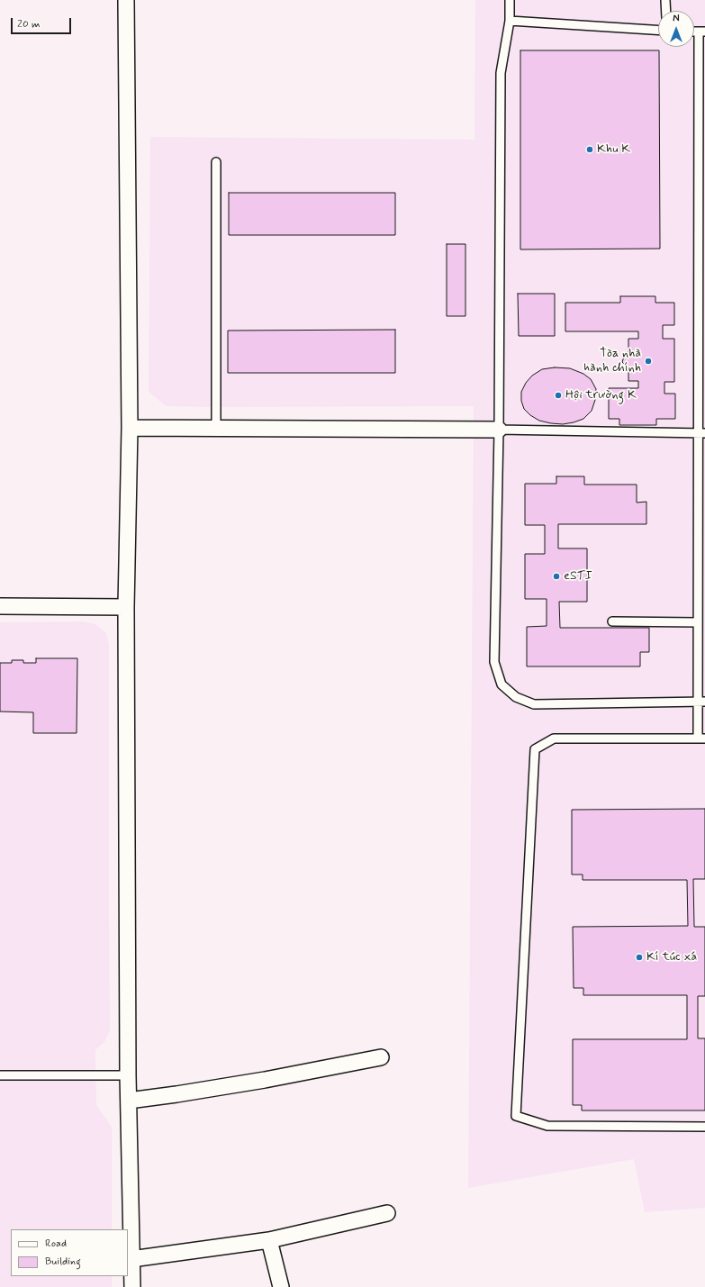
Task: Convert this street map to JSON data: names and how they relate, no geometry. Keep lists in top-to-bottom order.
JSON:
{
  "places": [
    "Khu K",
    "Tòa nhà hành chính",
    "Hội trường K",
    "eSTI",
    "Kí túc xá"
  ],
  "legend": ["Road", "Building"],
  "scale_bar": "20 m",
  "north": "top"
}
